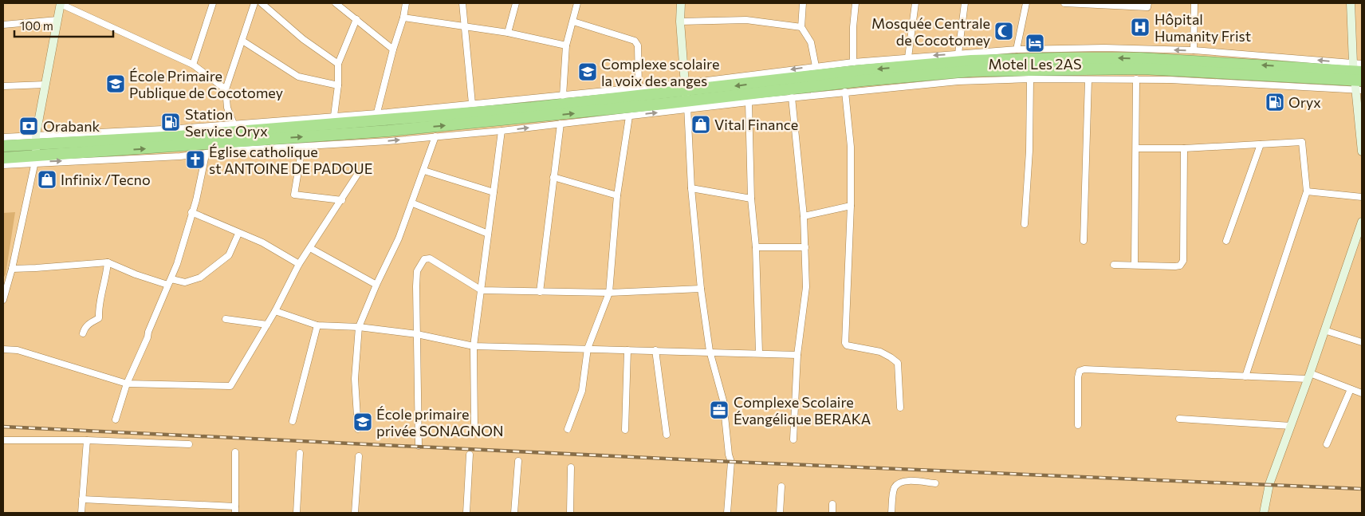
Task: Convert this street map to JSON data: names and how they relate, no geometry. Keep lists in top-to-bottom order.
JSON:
{
  "places": {
    "hospital": ["Hôpital Humanity Frist"],
    "mosque": ["Mosquée Centrale de Cocotomey"],
    "hotel": ["Motel Les 2AS"],
    "school or university": ["Complexe scolaire la voix des anges", "École Primaire Publique de Cocotomey", "École primaire privée SONAGNON"],
    "fuel station": ["Oryx", "Station Service Oryx"],
    "shop": ["Vital Finance", "Infinix /Tecno"],
    "bank": ["Orabank"],
    "church": ["Église catholique st ANTOINE DE PADOUE"],
    "office": ["Complexe Scolaire Évangélique BERAKA"]
  },
  "scale_bar": "100 m"
}
